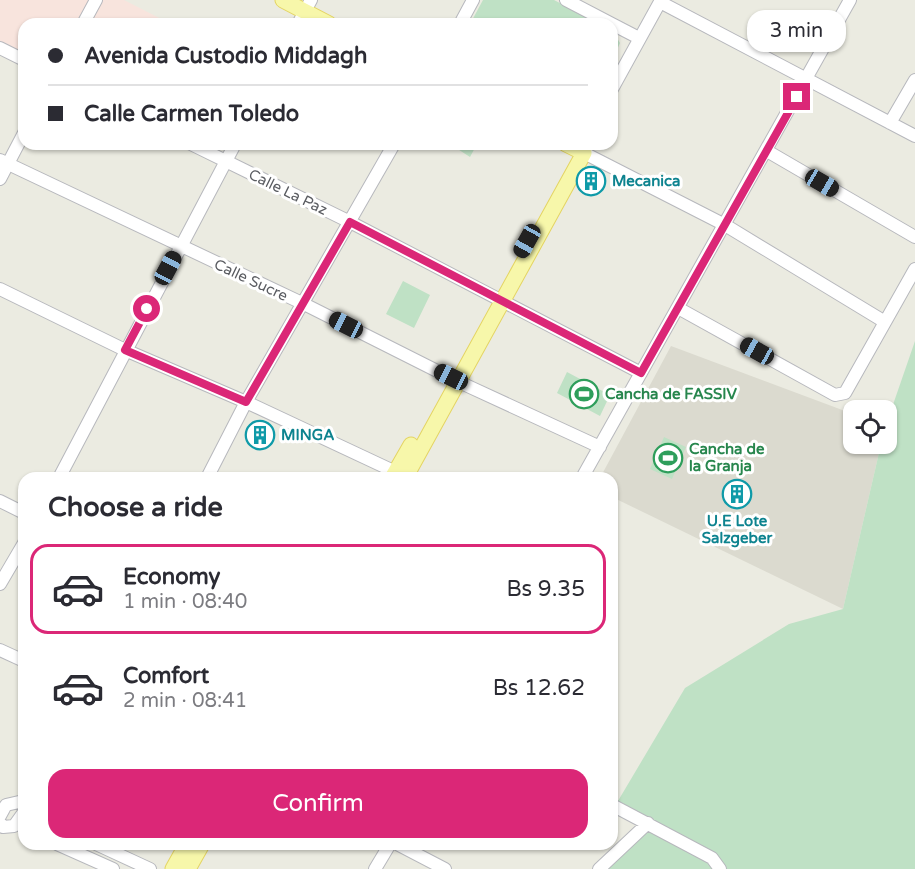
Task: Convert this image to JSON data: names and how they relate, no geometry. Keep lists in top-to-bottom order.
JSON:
{
  "streets": {
    "street": ["Calle La Paz", "Calle Sucre"]
  },
  "places": {
    "building": ["Mecanica", "MINGA", "U.E Lote Salzgeber"],
    "sports": ["Cancha de FASSIV", "Cancha de la Granja"]
  },
  "page": {
    "bubble": "3 min",
    "banner": ["Avenida Custodio Middagh", "Calle Carmen Toledo"],
    "heading": "Choose a ride",
    "list": [
      {
        "name": "Economy",
        "note": "1 min · 08:40",
        "value": "Bs 9.35"
      },
      {
        "name": "Comfort",
        "note": "2 min · 08:41",
        "value": "Bs 12.62"
      }
    ],
    "buttons": "Confirm"
  }
}
